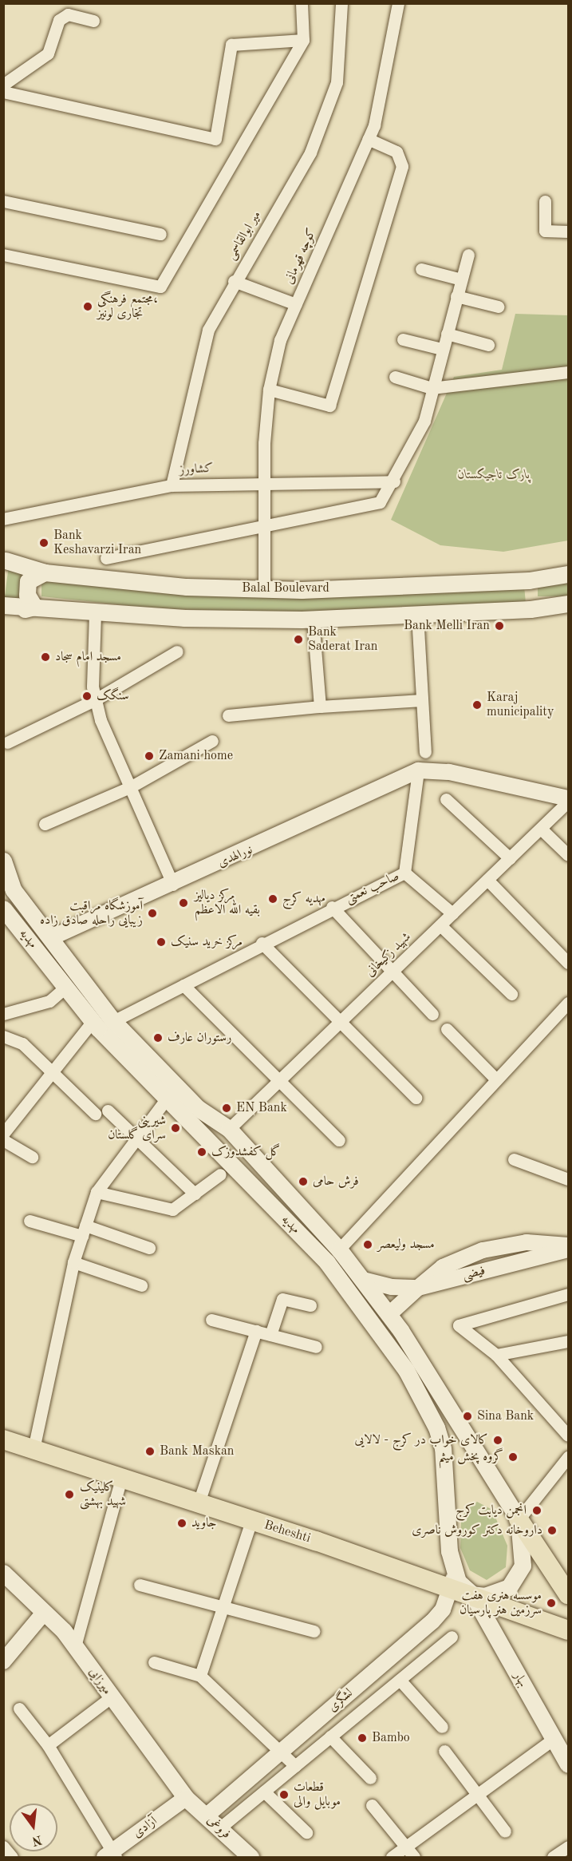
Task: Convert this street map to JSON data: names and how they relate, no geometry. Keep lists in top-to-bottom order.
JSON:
{
  "streets": {
    "main road": [
      "Balal Boulevard",
      "مهدیه",
      "Beheshti",
      "بهار",
      "میرزایی",
      "فروغی"
    ],
    "street": [
      "میر ابوالقاسمی",
      "کوچه قهرمانی",
      "کشاورز",
      "نورالهدی",
      "صاحب نعمتی",
      "شهید زکیخانی",
      "فیضی",
      "لشگری",
      "آزادی"
    ]
  },
  "crossings": [
    ["میر ابوالقاسمی", "کشاورز"],
    ["کوچه قهرمانی", "کشاورز"],
    ["کوچه قهرمانی", "Balal Boulevard"],
    ["نورالهدی", "صاحب نعمتی"],
    ["نورالهدی", "مهدیه"],
    ["صاحب نعمتی", "مهدیه"],
    ["مهدیه", "شهید زکیخانی"],
    ["مهدیه", "فیضی"],
    ["مهدیه", "Beheshti"],
    ["مهدیه", "لشگری"],
    ["Beheshti", "بهار"],
    ["Beheshti", "لشگری"],
    ["میرزایی", "آزادی"],
    ["میرزایی", "فروغی"],
    ["لشگری", "فروغی"],
    ["آزادی", "فروغی"]
  ],
  "parks": ["پارک تاجیکستان"],
  "places": [
    "مجتمع فرهنگی، تجاری لونیز",
    "Bank Keshavarzi Iran",
    "Bank Melli Iran",
    "Bank Saderat Iran",
    "مسجد امام سجاد",
    "سنگک",
    "Karaj municipality",
    "Zamani home",
    "مهدیه کرج",
    "مرکز دیالیز بقیه الله الاعظم",
    "آموزشگاه مراقبت زیبایی راحله صادق زاده",
    "مرکز خرید سنیک",
    "رستوران عارف",
    "EN Bank",
    "شیرینی سرای گلستان",
    "گل کفشدوزک",
    "فرش حامی",
    "مسجد ولیعصر",
    "Sina Bank",
    "کالای خواب در کرج - لالایی",
    "Bank Maskan",
    "گروه پخش میثم",
    "کلینیک شهید بهشتی",
    "انجمن دیابت کرج",
    "جاوید",
    "داروخانه دکتر کوروش ناصری",
    "موسسه هنری هفت سرزمین هنر پارسیان",
    "Bambo",
    "قطعات موبایل والی"
  ],
  "north": "bottom"
}
